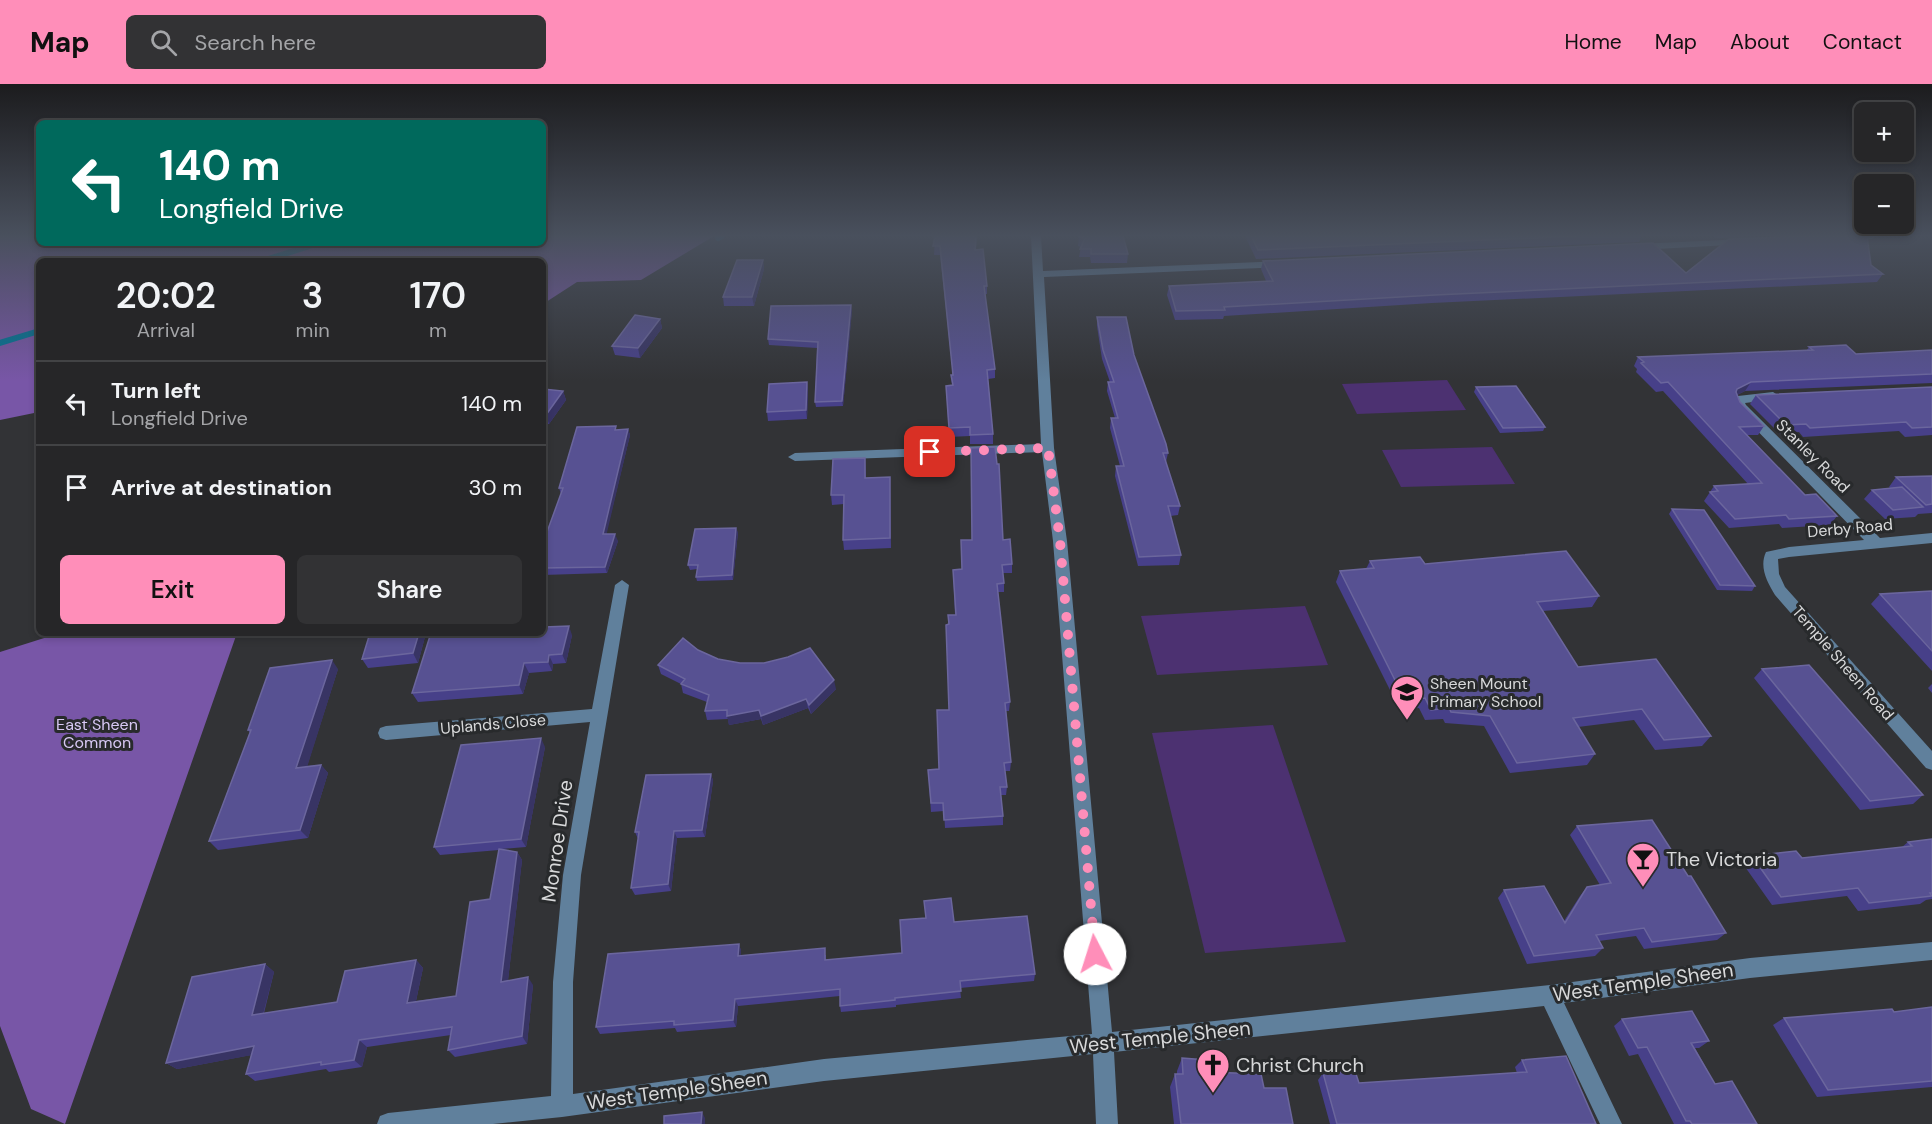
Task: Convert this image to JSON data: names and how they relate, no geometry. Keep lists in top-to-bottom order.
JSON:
{
  "streets": {
    "street": [
      "Stanley Road",
      "Derby Road",
      "Temple Sheen Road",
      "Uplands Close",
      "Monroe Drive",
      "West Temple Sheen"
    ]
  },
  "crossings": [
    ["Stanley Road", "Derby Road"],
    ["Derby Road", "Temple Sheen Road"],
    ["Uplands Close", "Monroe Drive"],
    ["Monroe Drive", "West Temple Sheen"]
  ],
  "parks": ["East Sheen Common"],
  "places": {
    "school or university": ["Sheen Mount Primary School"],
    "bar": ["The Victoria"],
    "church": ["Christ Church"]
  },
  "page": {
    "header": "Map",
    "search": "Search here",
    "nav": [
      "Home",
      "Map",
      "About",
      "Contact"
    ],
    "map_buttons": ["+", "−"],
    "turn": ["140 m", "Longfield Drive"],
    "eta": [
      "20:02",
      "Arrival",
      "3",
      "min",
      "170",
      "m"
    ],
    "list": [
      {
        "name": "Turn left",
        "note": "Longfield Drive",
        "value": "140 m"
      },
      {
        "name": "Arrive at destination",
        "value": "30 m"
      }
    ],
    "buttons": ["Exit", "Share"]
  }
}
